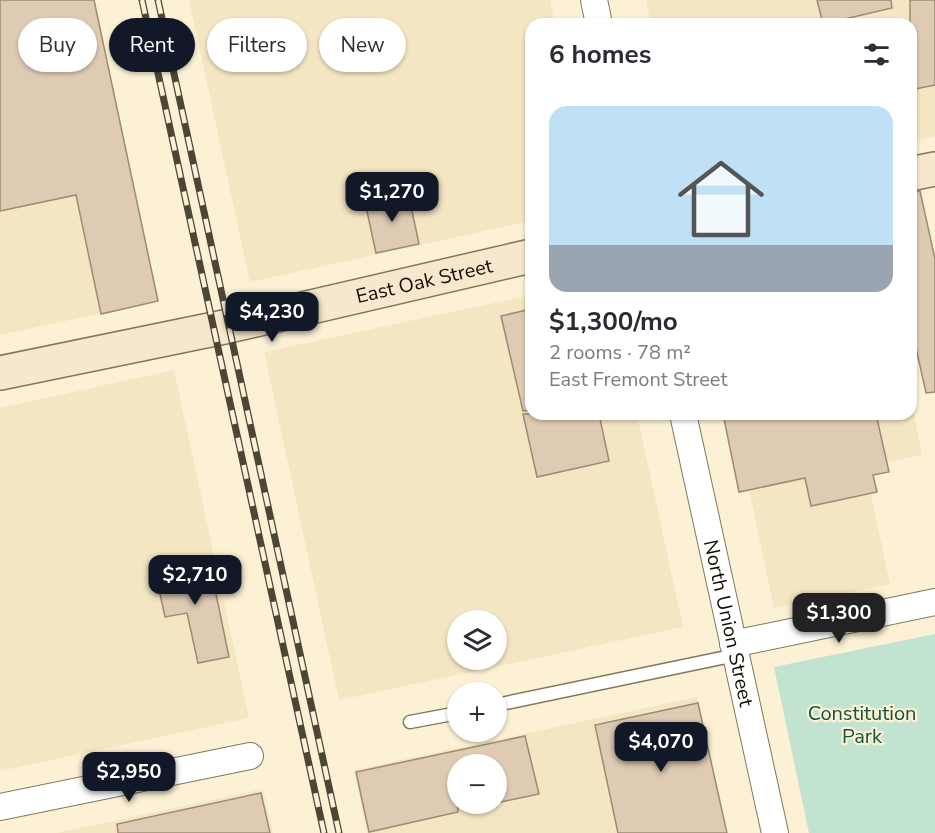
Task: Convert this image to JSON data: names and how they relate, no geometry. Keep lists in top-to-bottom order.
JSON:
{
  "streets": {
    "street": ["East Oak Street", "North Union Street"]
  },
  "parks": ["Constitution Park"],
  "page": {
    "chip": [
      "Buy",
      "Rent",
      "Filters",
      "New"
    ],
    "heading": "6 homes",
    "list": [
      {
        "name": "$1,300/mo",
        "note": "2 rooms · 78 m² · East Fremont Street"
      }
    ],
    "price": [
      "$1,270",
      "$4,230",
      "$2,710",
      "$1,300",
      "$4,070",
      "$2,950"
    ],
    "map_buttons": ["+", "−"]
  }
}
